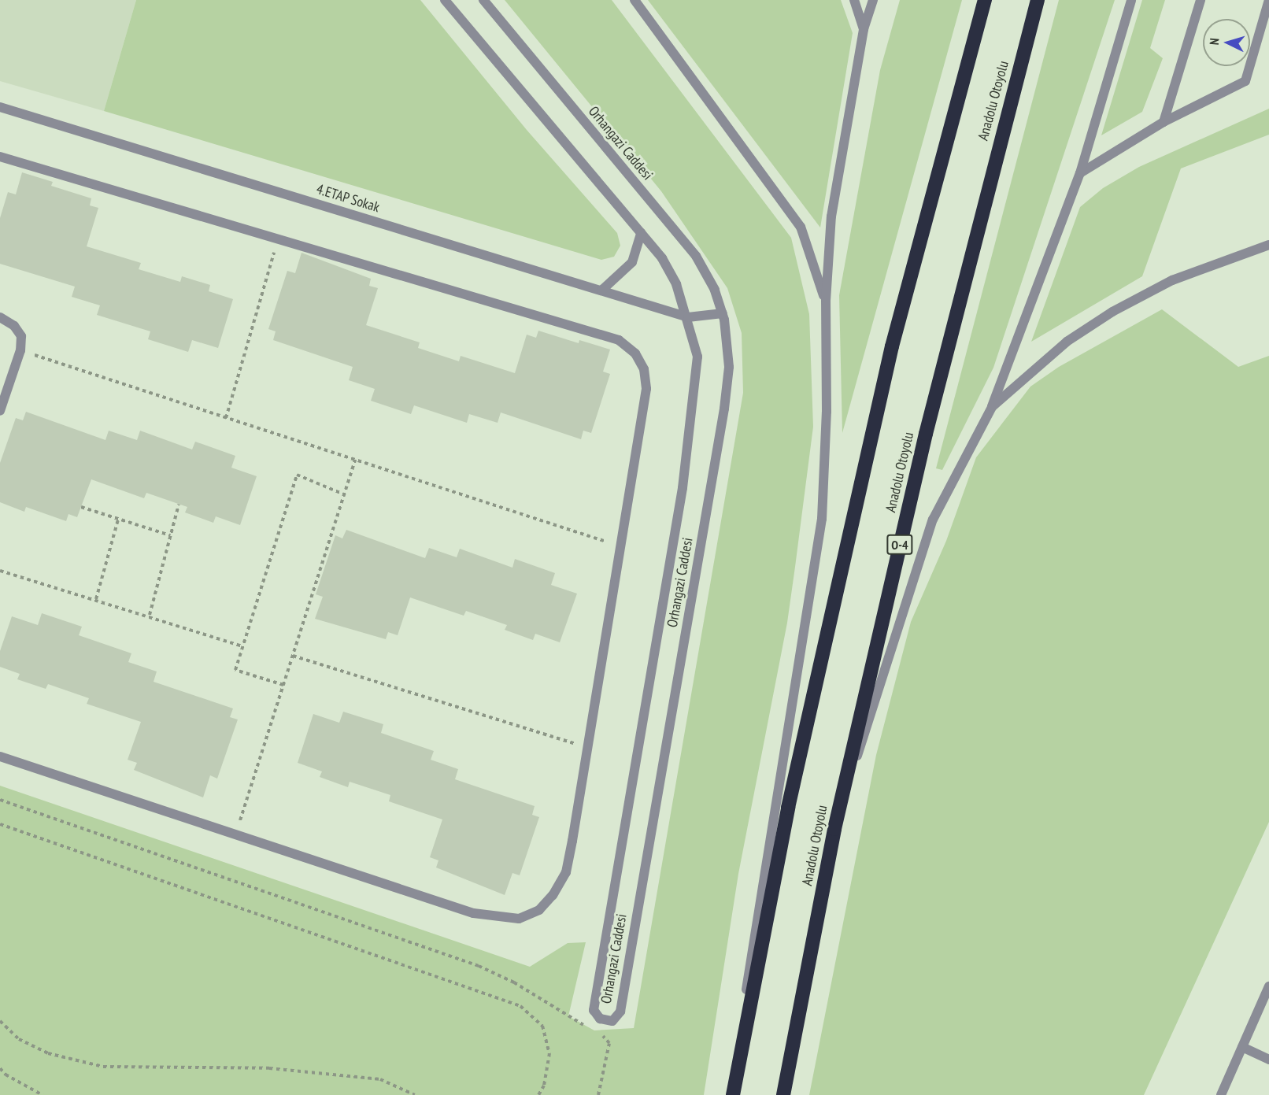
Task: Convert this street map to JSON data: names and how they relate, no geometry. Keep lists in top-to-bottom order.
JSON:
{
  "streets": {
    "highway": ["Anadolu Otoyolu", "O-4"],
    "street": ["Orhangazi Caddesi", "4.ETAP Sokak"]
  },
  "crossings": [
    ["Orhangazi Caddesi", "4.ETAP Sokak"]
  ],
  "north": "left"
}
